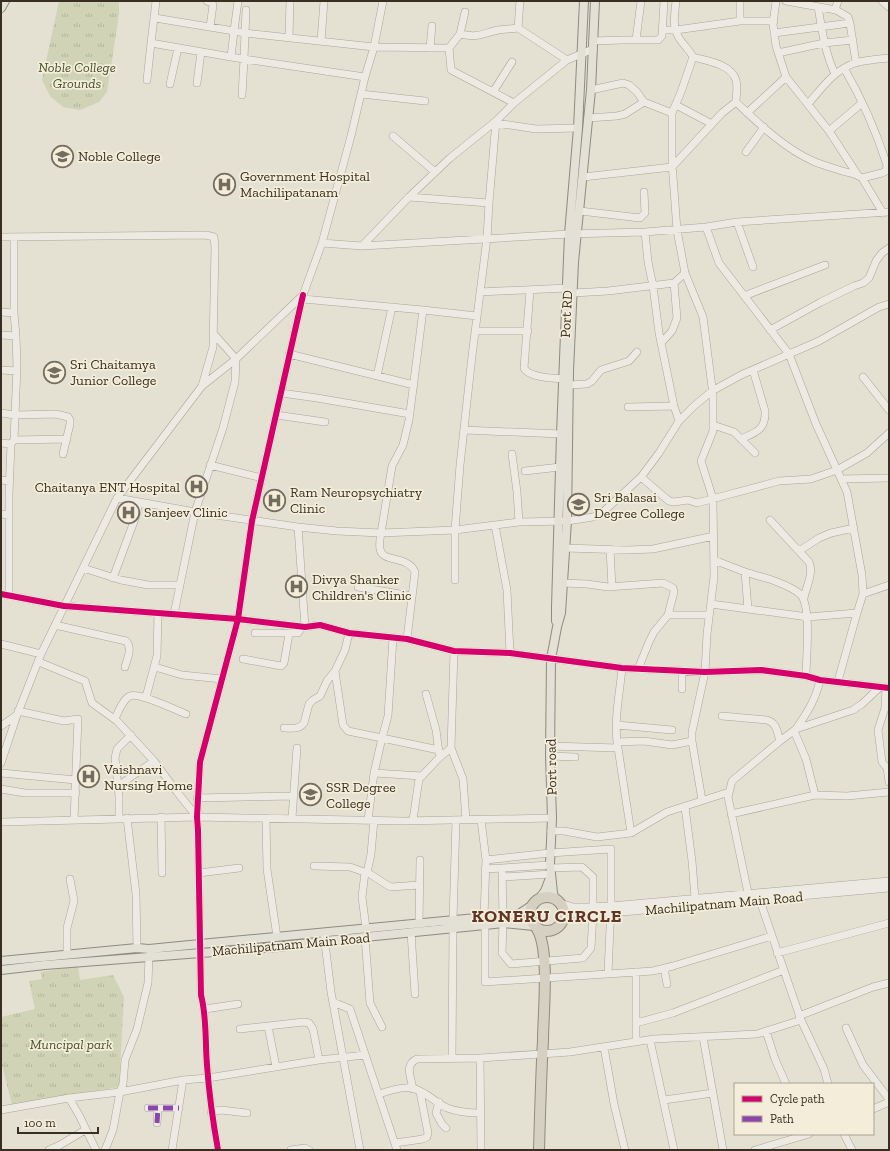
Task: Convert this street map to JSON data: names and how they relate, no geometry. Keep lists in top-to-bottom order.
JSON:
{
  "streets": {
    "main road": ["Port RD", "Port road", "Machilipatnam Main Road"]
  },
  "crossings": [
    ["Port RD", "Port road"],
    ["Port road", "Machilipatnam Main Road"]
  ],
  "districts": ["KONERU CIRCLE"],
  "parks": ["Noble College Grounds", "Muncipal park"],
  "places": {
    "school or university": [
      "Noble College",
      "Sri Chaitamya Junior College",
      "Sri Balasai Degree College",
      "SSR Degree College"
    ],
    "hospital": [
      "Government Hospital Machilipatanam",
      "Chaitanya ENT Hospital",
      "Ram Neuropsychiatry Clinic",
      "Sanjeev Clinic",
      "Divya Shanker Children's Clinic",
      "Vaishnavi Nursing Home"
    ]
  },
  "legend": ["Cycle path", "Path"],
  "scale_bar": "100 m"
}
